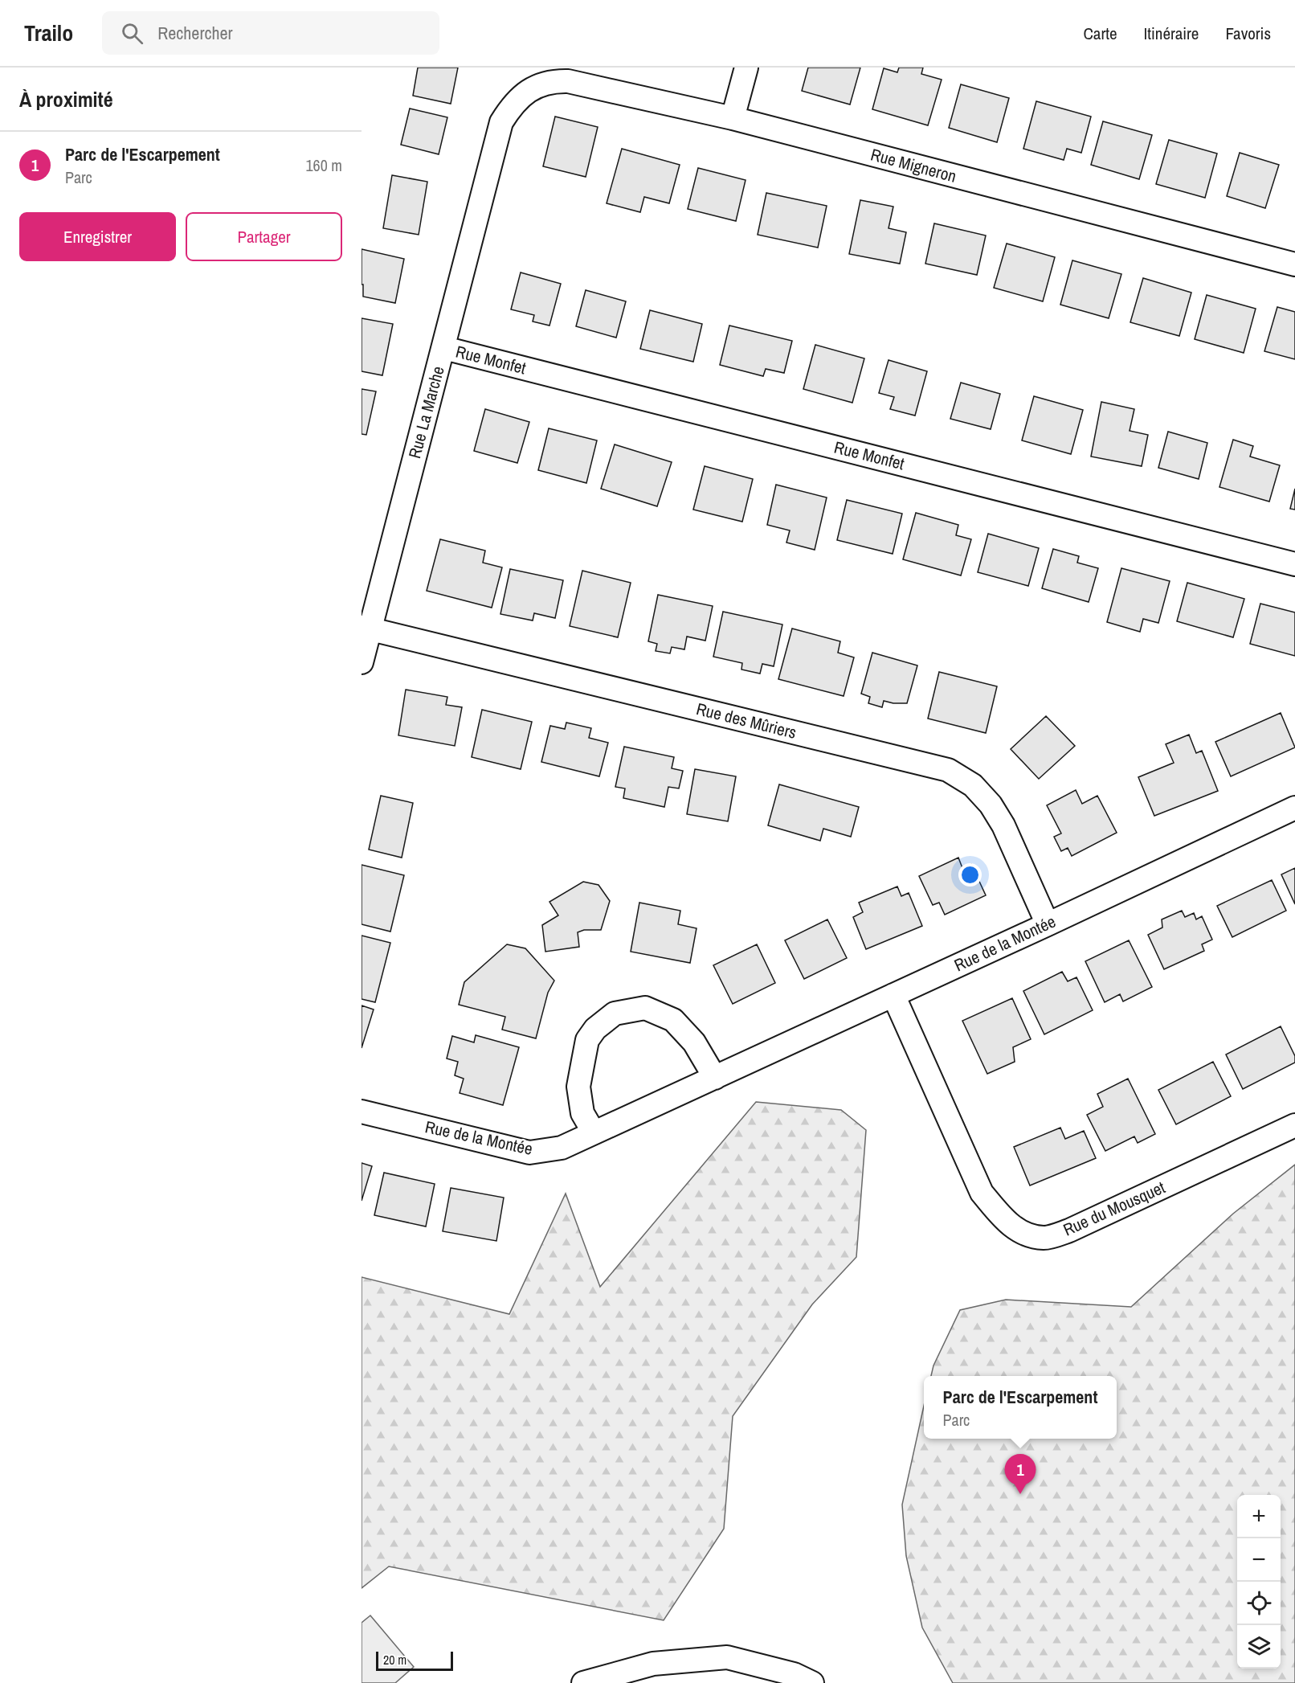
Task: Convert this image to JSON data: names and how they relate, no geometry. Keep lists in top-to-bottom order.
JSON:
{
  "streets": {
    "street": [
      "Rue Migneron",
      "Rue Monfet",
      "Rue La Marche",
      "Rue des Mûriers",
      "Rue de la Montée",
      "Rue du Mousquet"
    ]
  },
  "crossings": [
    ["Rue Migneron", "Rue La Marche"],
    ["Rue Monfet", "Rue La Marche"],
    ["Rue La Marche", "Rue des Mûriers"],
    ["Rue des Mûriers", "Rue de la Montée"],
    ["Rue de la Montée", "Rue du Mousquet"]
  ],
  "scale_bar": "20 m",
  "page": {
    "header": "Trailo",
    "search": "Rechercher",
    "nav": ["Carte", "Itinéraire", "Favoris"],
    "heading": "À proximité",
    "list": [
      {
        "mark": "1",
        "name": "Parc de l'Escarpement",
        "note": "Parc",
        "value": "160 m"
      }
    ],
    "buttons": ["Enregistrer", "Partager"],
    "popup": ["Parc de l'Escarpement", "Parc"],
    "pins": "1",
    "map_buttons": ["+", "−"],
    "scale": "20 m"
  }
}
